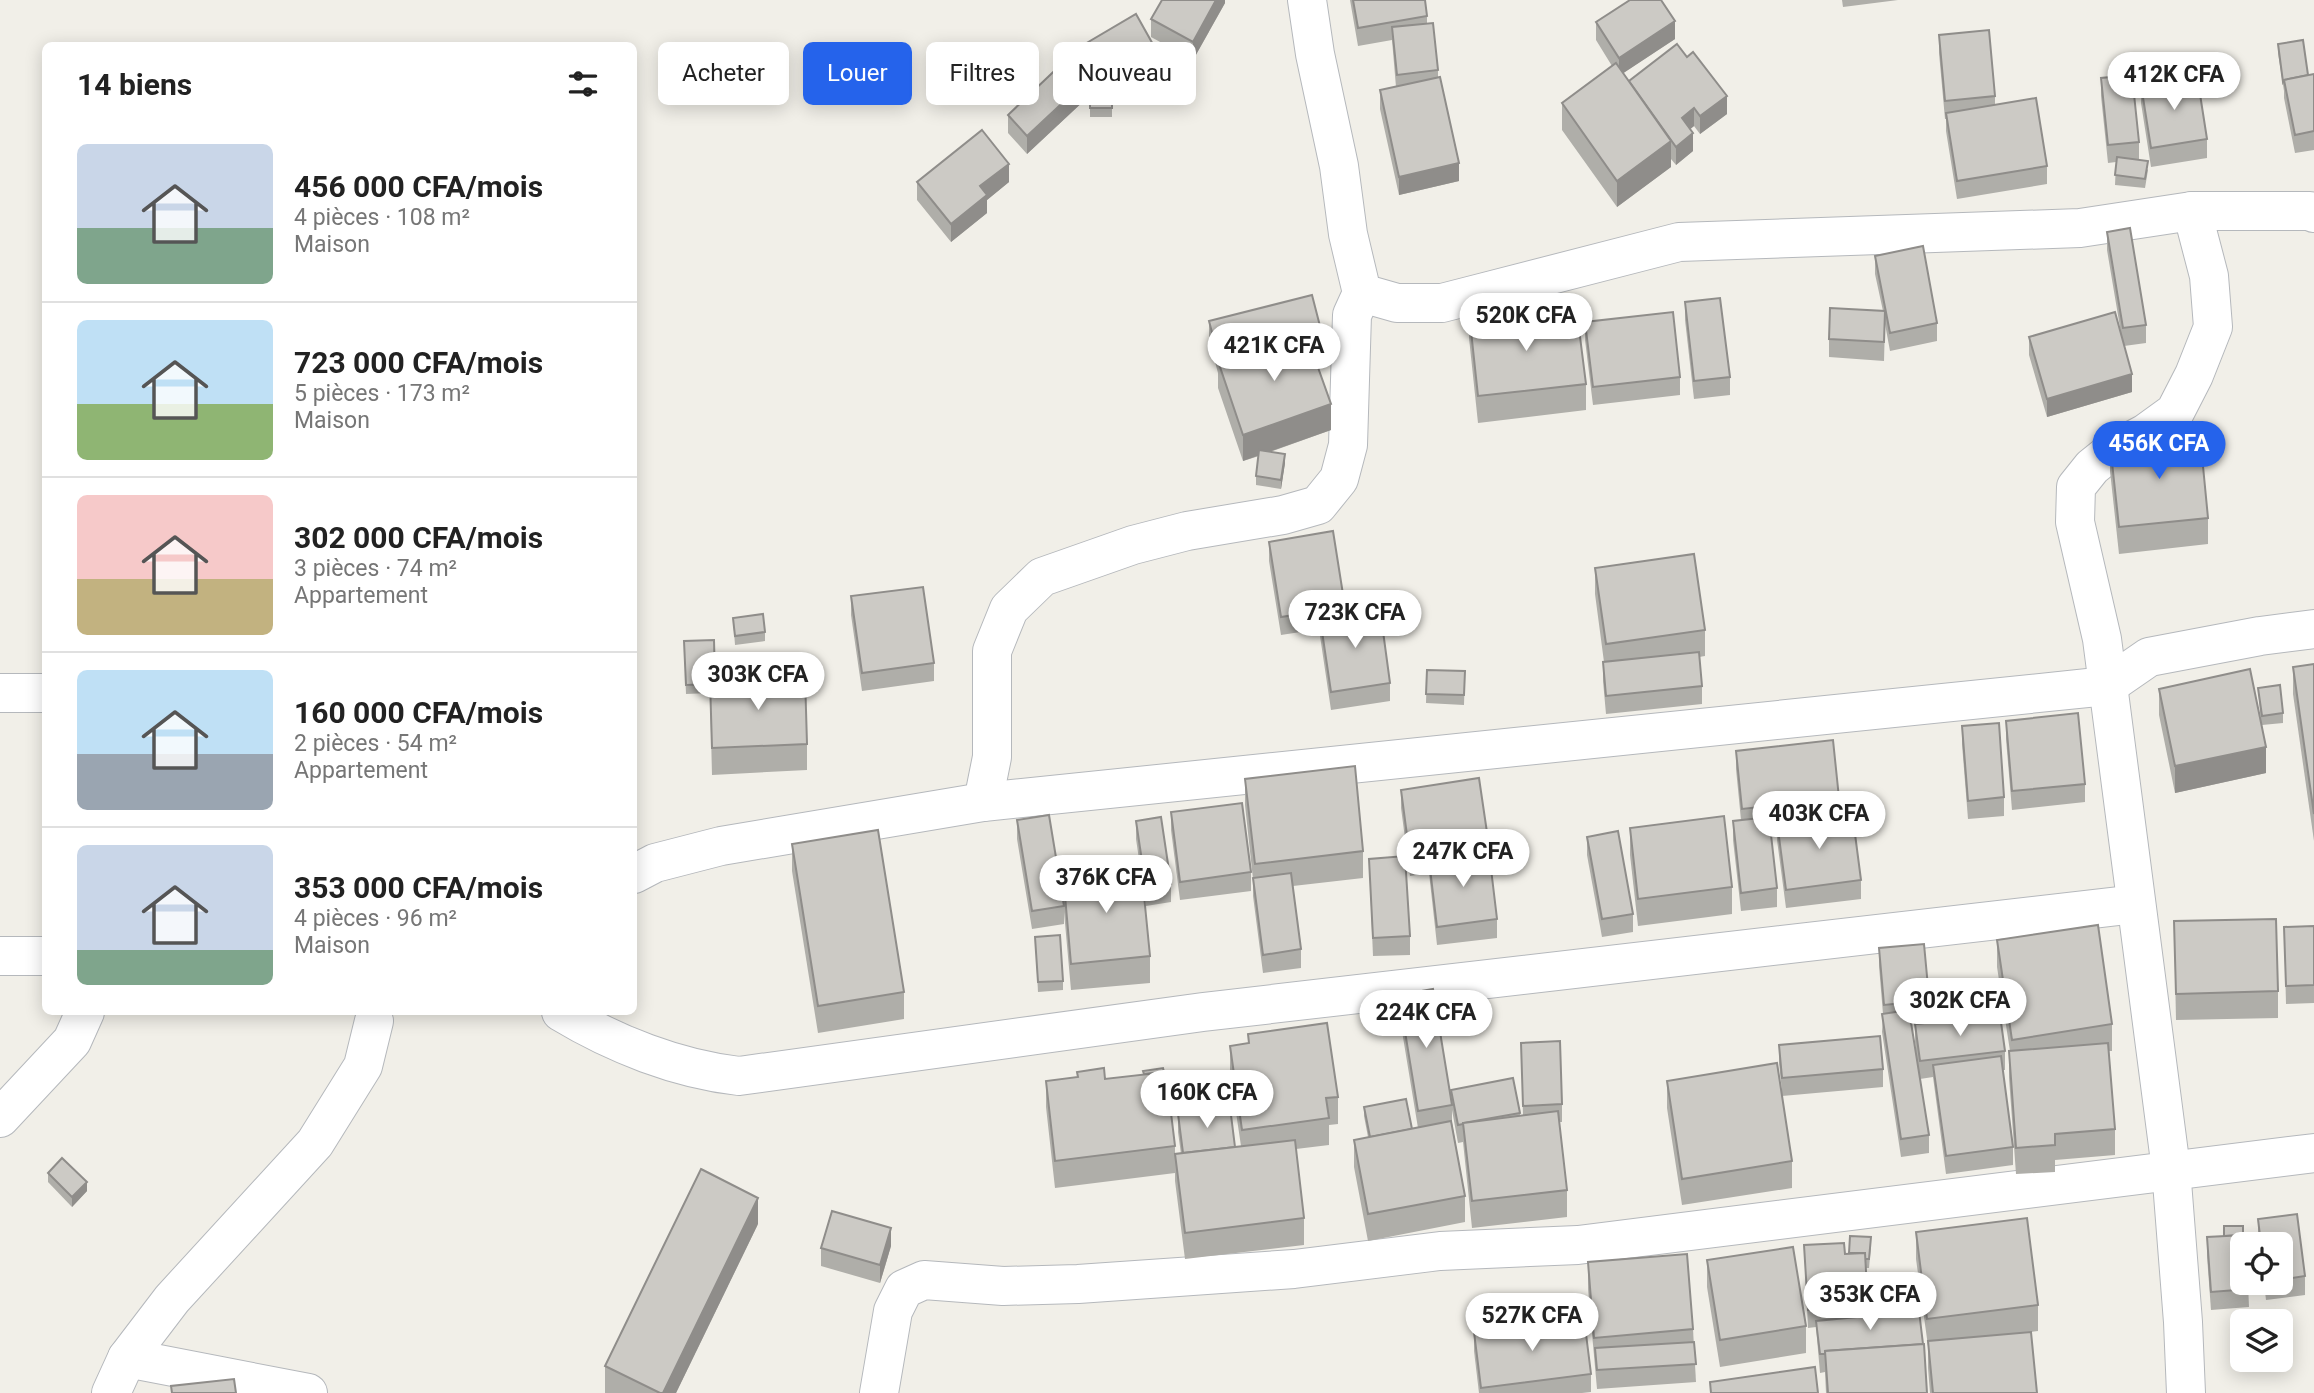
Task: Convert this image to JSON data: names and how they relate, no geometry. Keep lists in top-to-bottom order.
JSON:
{
  "page": {
    "chip": [
      "Acheter",
      "Louer",
      "Filtres",
      "Nouveau"
    ],
    "heading": "14 biens",
    "price": [
      "412K CFA",
      "520K CFA",
      "421K CFA",
      "456K CFA",
      "723K CFA",
      "303K CFA",
      "403K CFA",
      "247K CFA",
      "376K CFA",
      "302K CFA",
      "224K CFA",
      "160K CFA",
      "353K CFA",
      "527K CFA"
    ],
    "list": [
      {
        "name": "456 000 CFA/mois",
        "note": "4 pièces · 108 m² · Maison"
      },
      {
        "name": "723 000 CFA/mois",
        "note": "5 pièces · 173 m² · Maison"
      },
      {
        "name": "302 000 CFA/mois",
        "note": "3 pièces · 74 m² · Appartement"
      },
      {
        "name": "160 000 CFA/mois",
        "note": "2 pièces · 54 m² · Appartement"
      },
      {
        "name": "353 000 CFA/mois",
        "note": "4 pièces · 96 m² · Maison"
      }
    ]
  }
}
